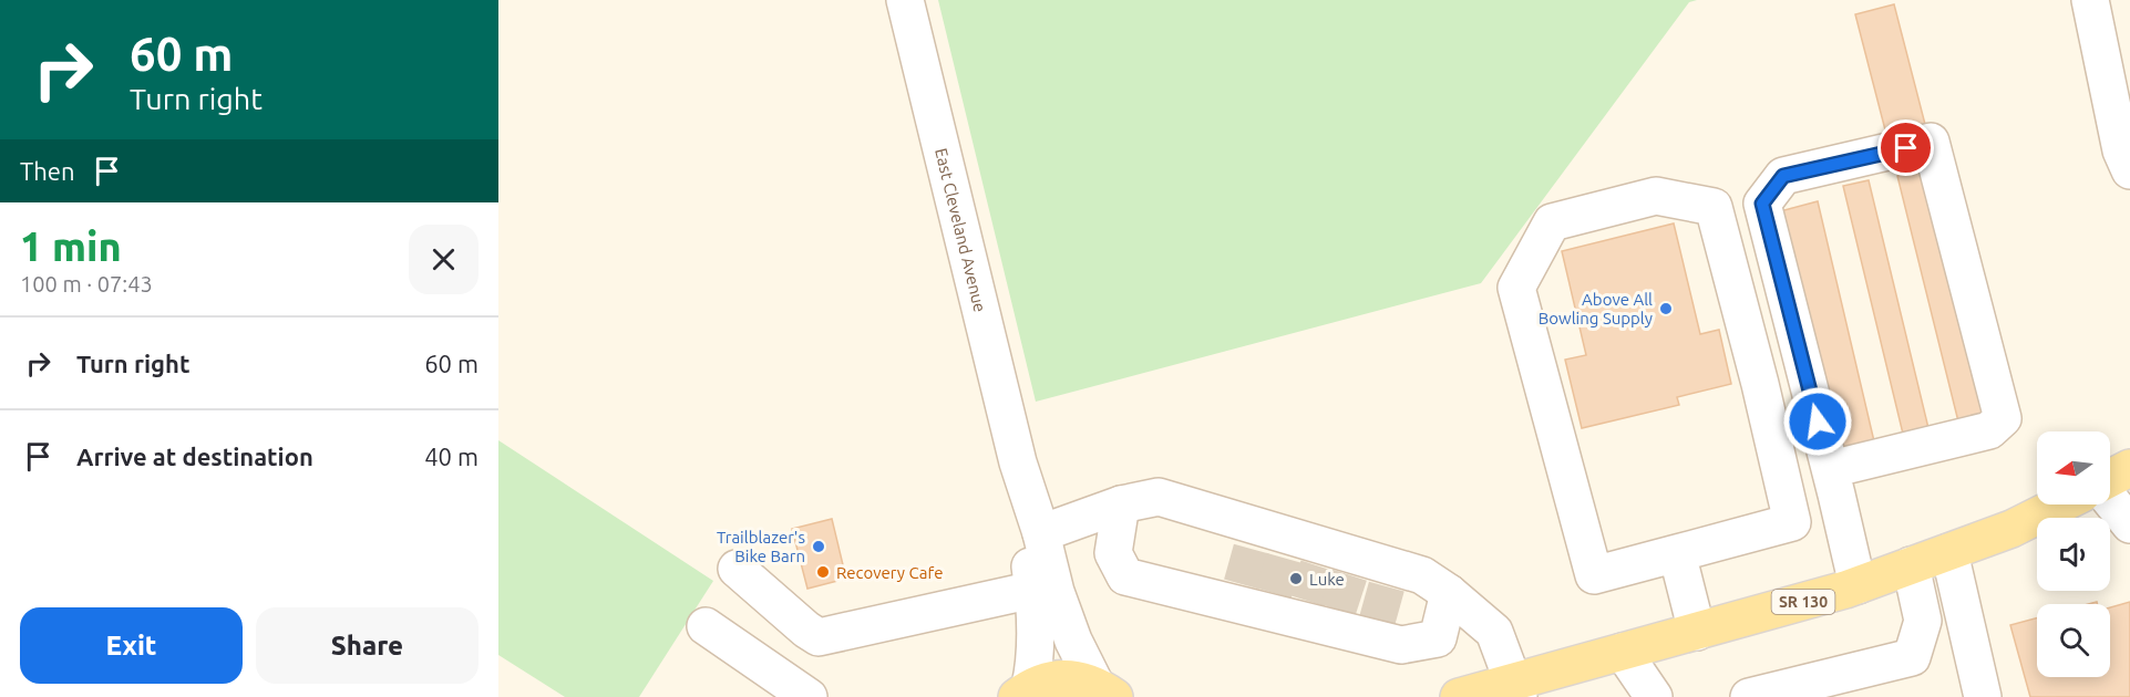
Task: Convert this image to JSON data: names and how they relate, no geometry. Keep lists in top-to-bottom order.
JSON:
{
  "streets": {
    "main road": ["SR 130"],
    "street": ["East Cleveland Avenue"]
  },
  "places": [
    "Above All Bowling Supply",
    "Trailblazer's Bike Barn",
    "Recovery Cafe",
    "Luke"
  ],
  "north": "left",
  "page": {
    "turn": ["60 m", "Turn right"],
    "then": "Then",
    "heading": ["1 min", "100 m · 07:43"],
    "list": [
      {
        "name": "Turn right",
        "value": "60 m"
      },
      {
        "name": "Arrive at destination",
        "value": "40 m"
      }
    ],
    "buttons": ["Exit", "Share"]
  }
}
